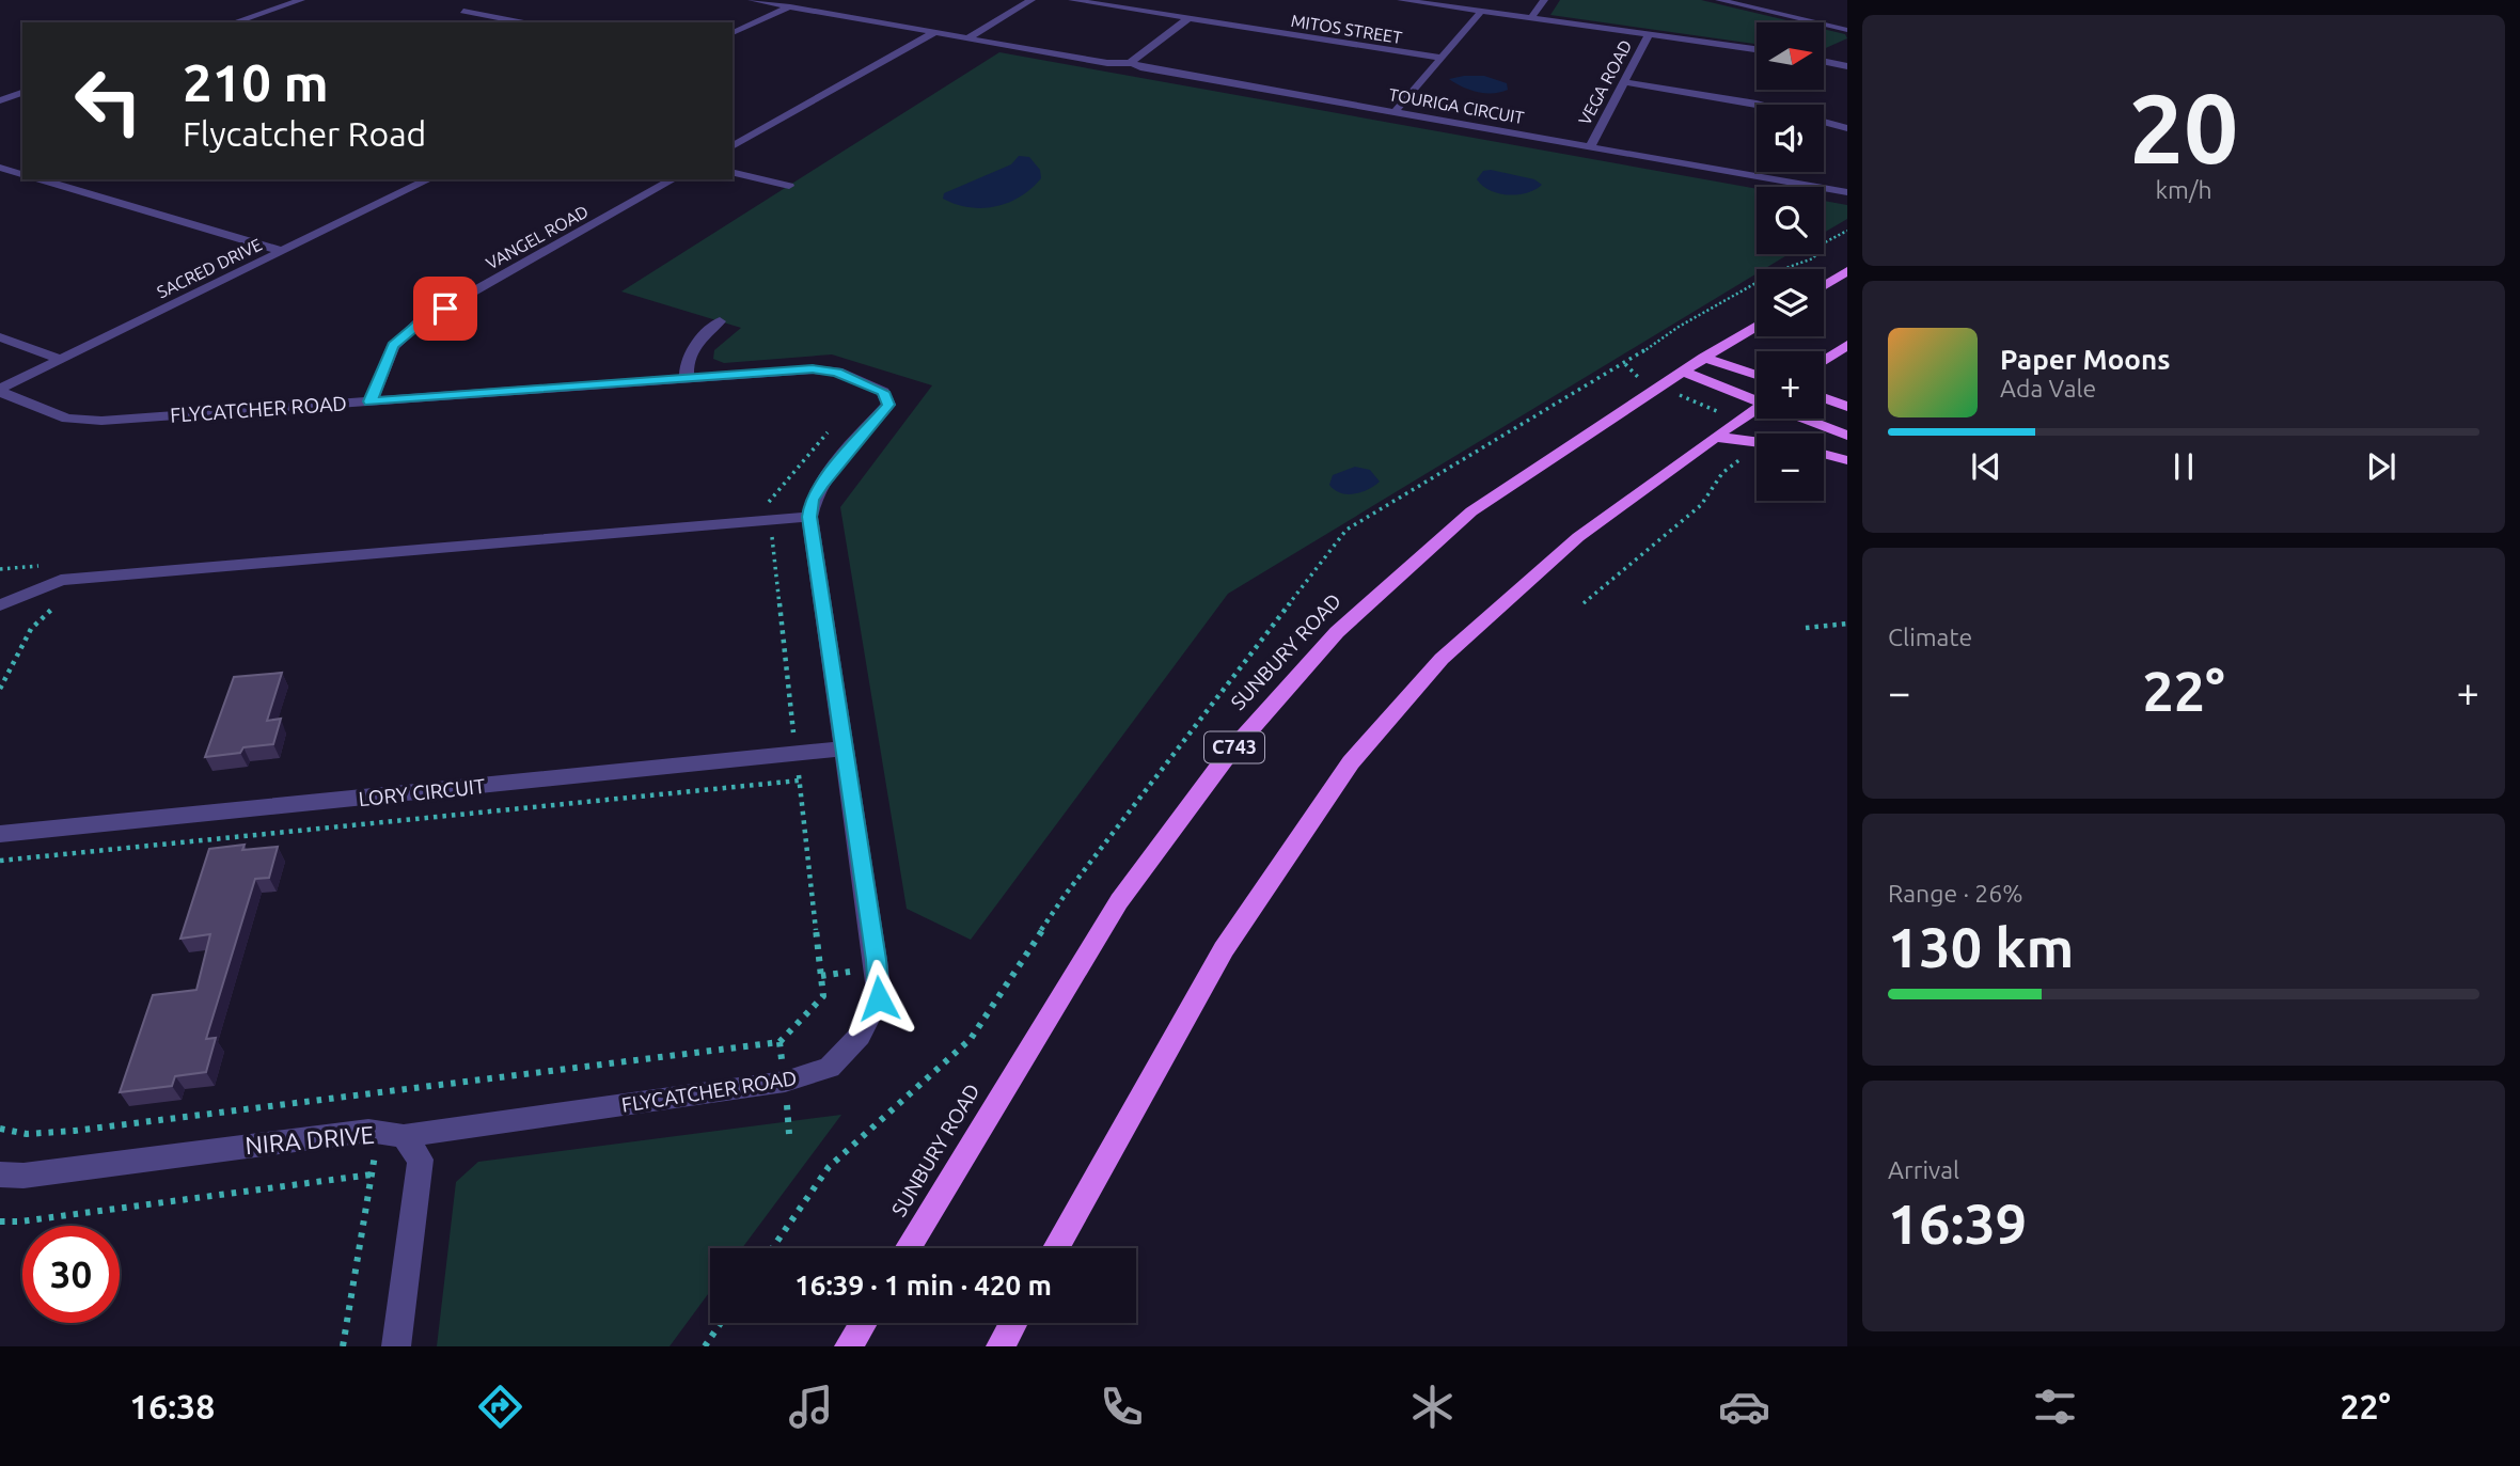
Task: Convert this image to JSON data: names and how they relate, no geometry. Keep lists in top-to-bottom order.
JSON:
{
  "streets": {
    "main road": ["SUNBURY ROAD", "C743"],
    "street": [
      "MITOS STREET",
      "VEGA ROAD",
      "TOURIGA CIRCUIT",
      "VANGEL ROAD",
      "SACRED DRIVE",
      "FLYCATCHER ROAD",
      "LORY CIRCUIT",
      "NIRA DRIVE"
    ]
  },
  "crossings": [
    ["VEGA ROAD", "TOURIGA CIRCUIT"],
    ["VANGEL ROAD", "FLYCATCHER ROAD"],
    ["SACRED DRIVE", "FLYCATCHER ROAD"],
    ["FLYCATCHER ROAD", "LORY CIRCUIT"],
    ["FLYCATCHER ROAD", "NIRA DRIVE"]
  ],
  "north": "right",
  "page": {
    "tile": [
      ["20", "km/h"],
      "Climate",
      ["Range · 26%", "130 km"],
      ["Arrival", "16:39"]
    ],
    "map_buttons": ["+", "−"],
    "turn": ["210 m", "Flycatcher Road"],
    "song": ["Paper Moons", "Ada Vale"],
    "heat": ["−", "22°", "+"],
    "limit": "30",
    "trip": "16:39 · 1 min · 420 m",
    "tabs": ["16:38", "22°"]
  }
}
